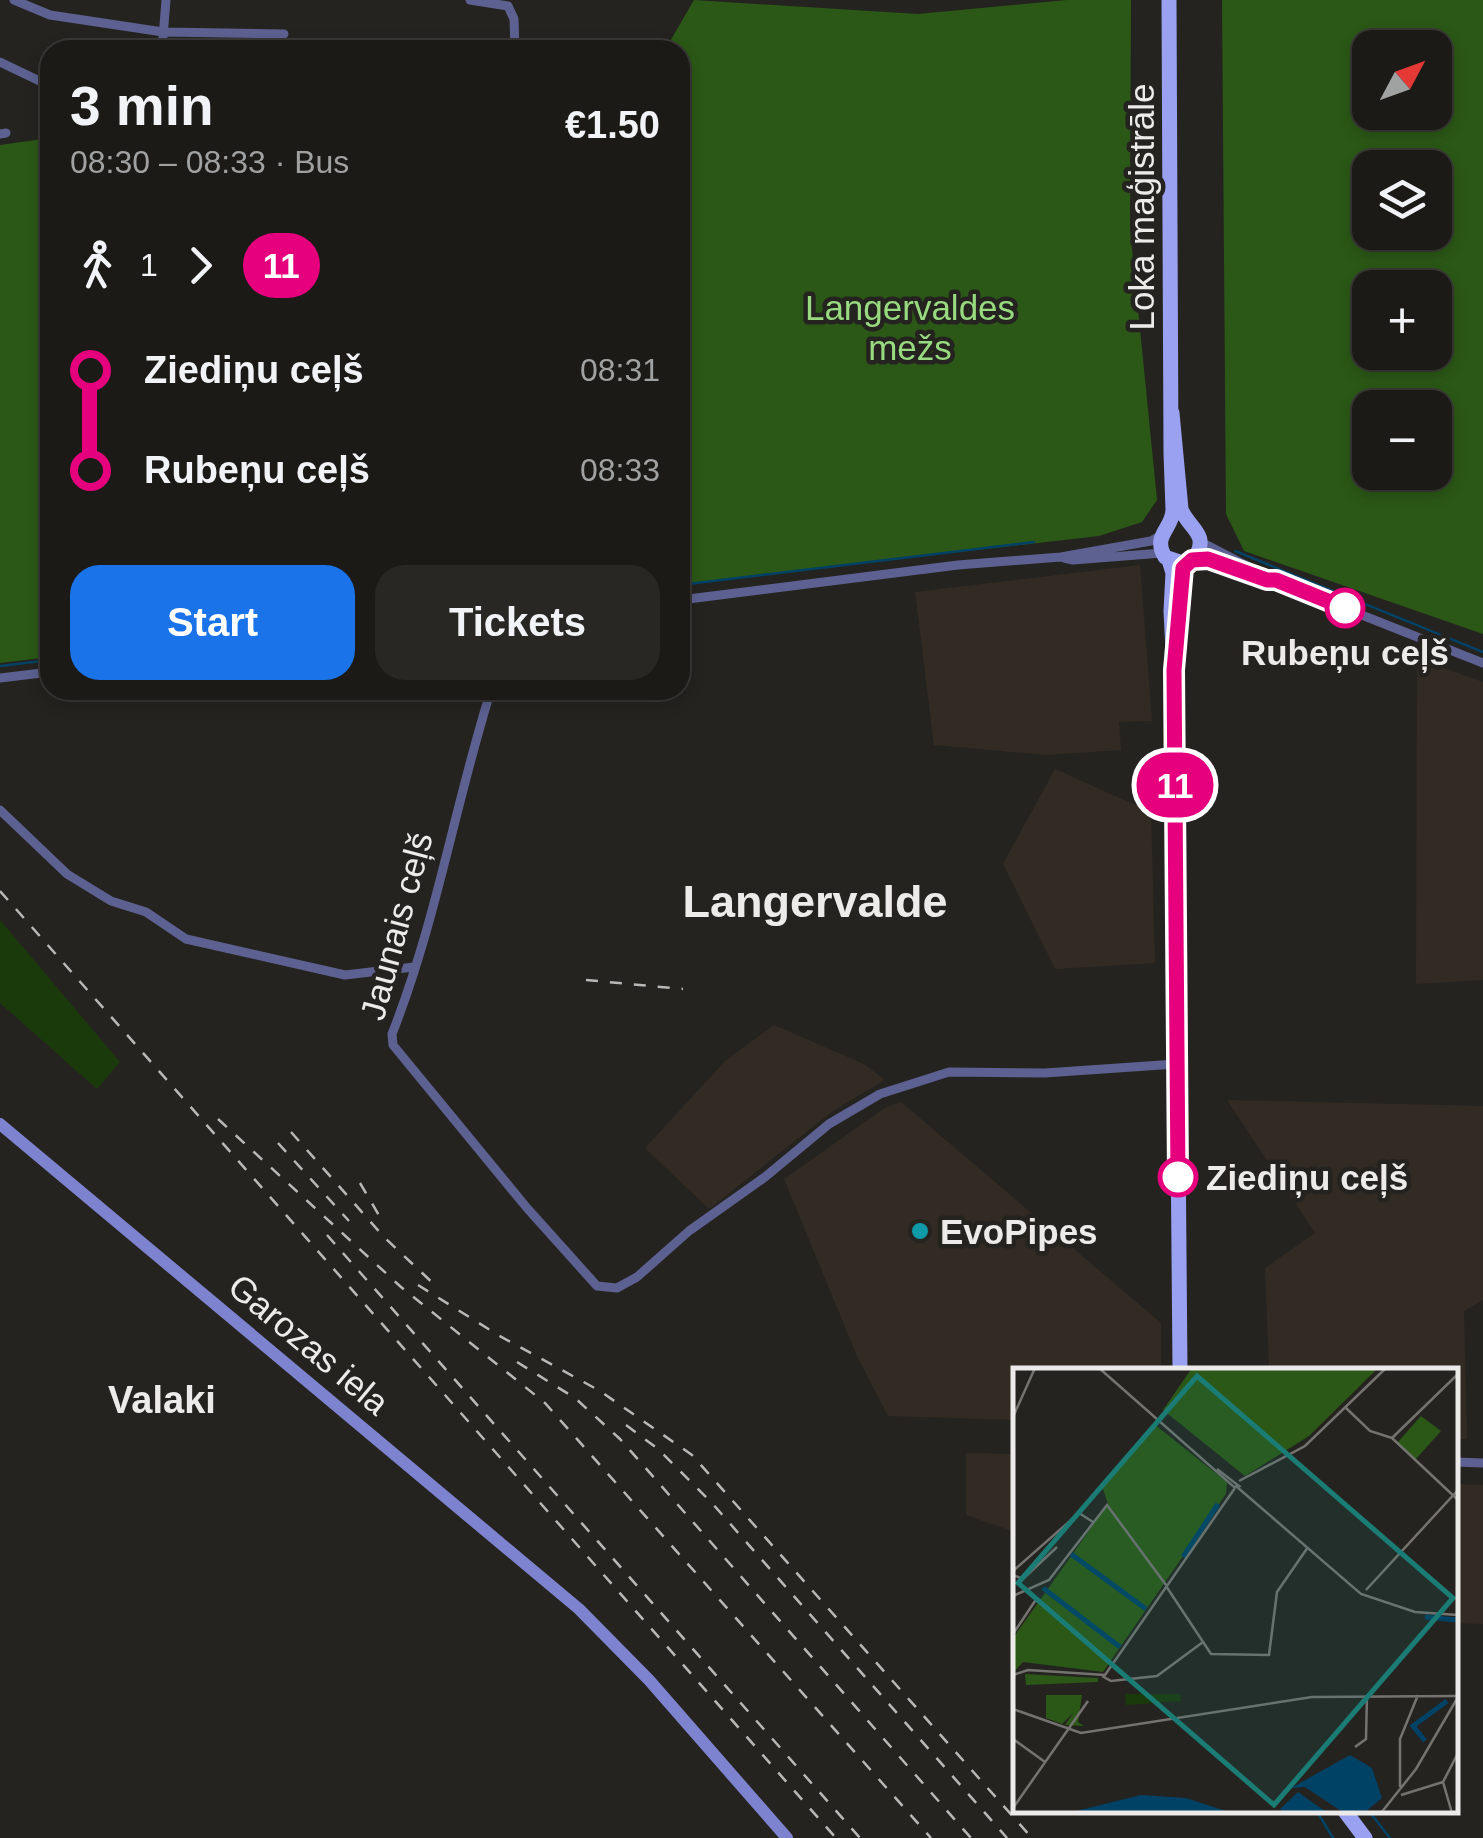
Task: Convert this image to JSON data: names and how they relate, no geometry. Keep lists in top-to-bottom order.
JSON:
{
  "streets": {
    "main road": ["Loka maģistrāle", "Garozas iela"],
    "street": ["Jaunais ceļš"]
  },
  "crossings": [
    ["Loka maģistrāle", "Jaunais ceļš"]
  ],
  "districts": ["Langervalde", "Valaki"],
  "parks": ["Langervaldes mežs"],
  "places": ["Rubeņu ceļš", "Ziediņu ceļš", "EvoPipes"],
  "lines": ["bus line 11"],
  "north": "top right",
  "page": {
    "on_map": "11",
    "map_buttons": ["+", "−"],
    "heading": ["3 min", "08:30 – 08:33 · Bus", "€1.50"],
    "legs": ["1", "11"],
    "list": [
      {
        "name": "Ziediņu ceļš",
        "value": "08:31"
      },
      {
        "name": "Rubeņu ceļš",
        "value": "08:33"
      }
    ],
    "buttons": ["Start", "Tickets"]
  }
}
